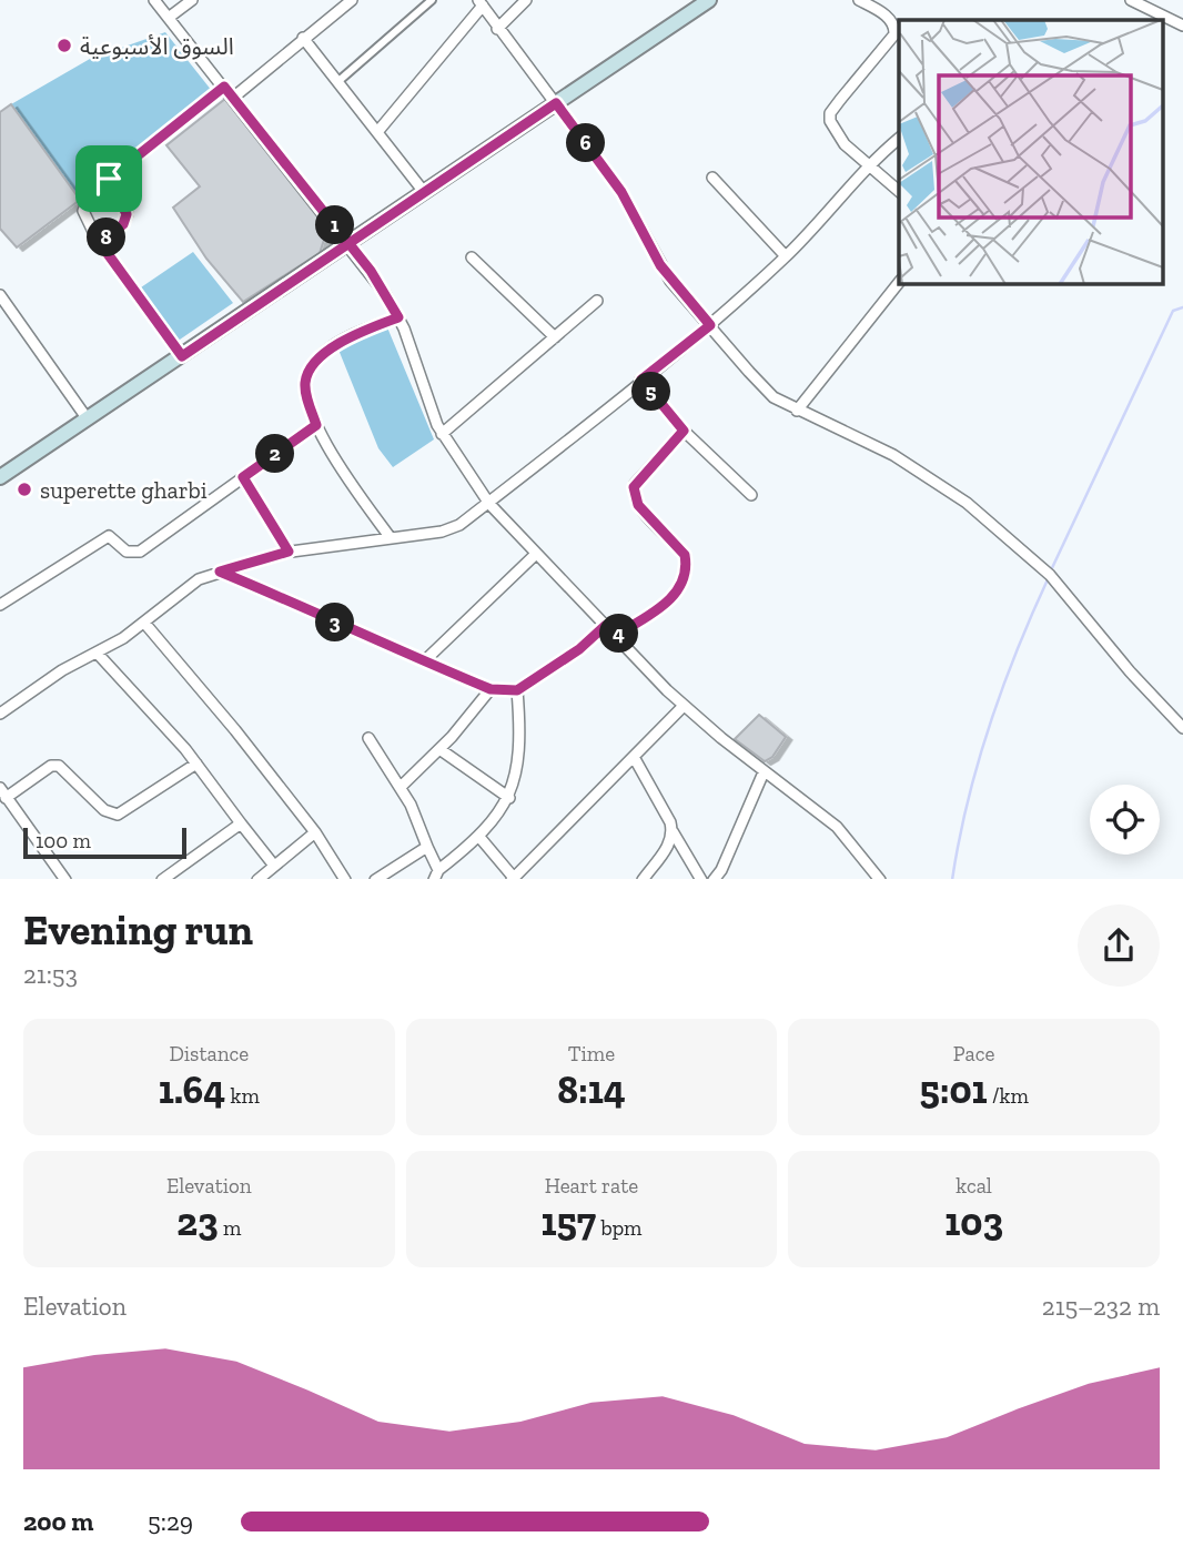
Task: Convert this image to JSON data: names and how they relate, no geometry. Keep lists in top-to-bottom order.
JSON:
{
  "places": ["السوق اﻷسبوعية", "superette gharbi"],
  "scale_bar": "100 m",
  "page": {
    "pins": [
      "6",
      "1",
      "8",
      "5",
      "2",
      "3",
      "4"
    ],
    "scale": "100 m",
    "heading": ["Evening run", "21:53"],
    "stats": [
      ["Distance", "1.64 km"],
      ["Time", "8:14"],
      ["Pace", "5:01 /km"],
      ["Elevation", "23 m"],
      ["Heart rate", "157 bpm"],
      ["kcal", "103"]
    ],
    "chart": ["Elevation", "215–232 m"],
    "list": [
      {
        "name": "200 m",
        "note": "5:29"
      }
    ]
  }
}
